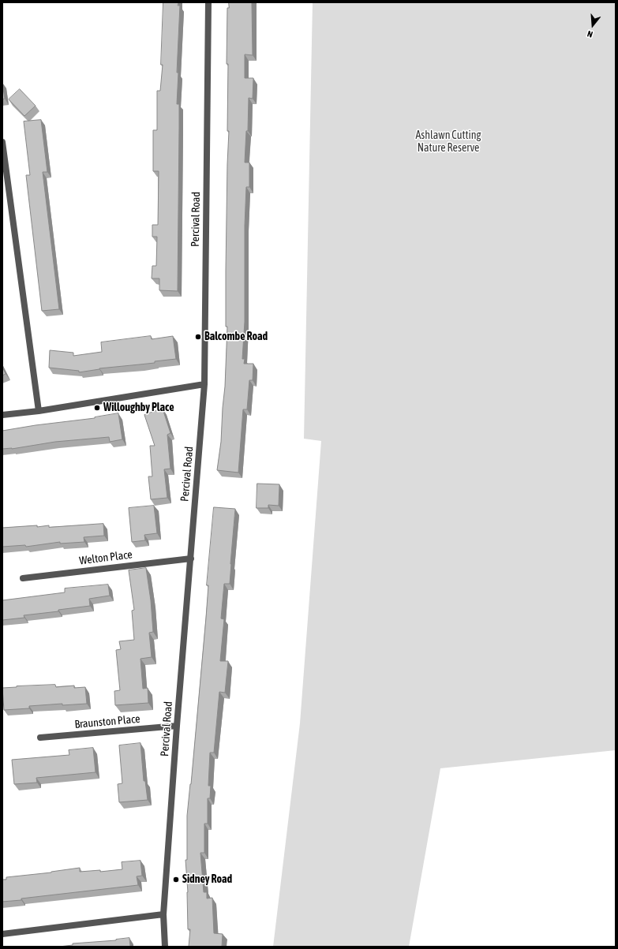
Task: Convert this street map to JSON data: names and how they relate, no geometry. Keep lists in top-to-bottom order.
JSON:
{
  "streets": {
    "street": ["Percival Road", "Welton Place", "Braunston Place"]
  },
  "crossings": [
    ["Percival Road", "Welton Place"],
    ["Percival Road", "Braunston Place"]
  ],
  "parks": ["Ashlawn Cutting Nature Reserve"],
  "places": ["Balcombe Road", "Willoughby Place", "Sidney Road"],
  "north": "bottom"
}
